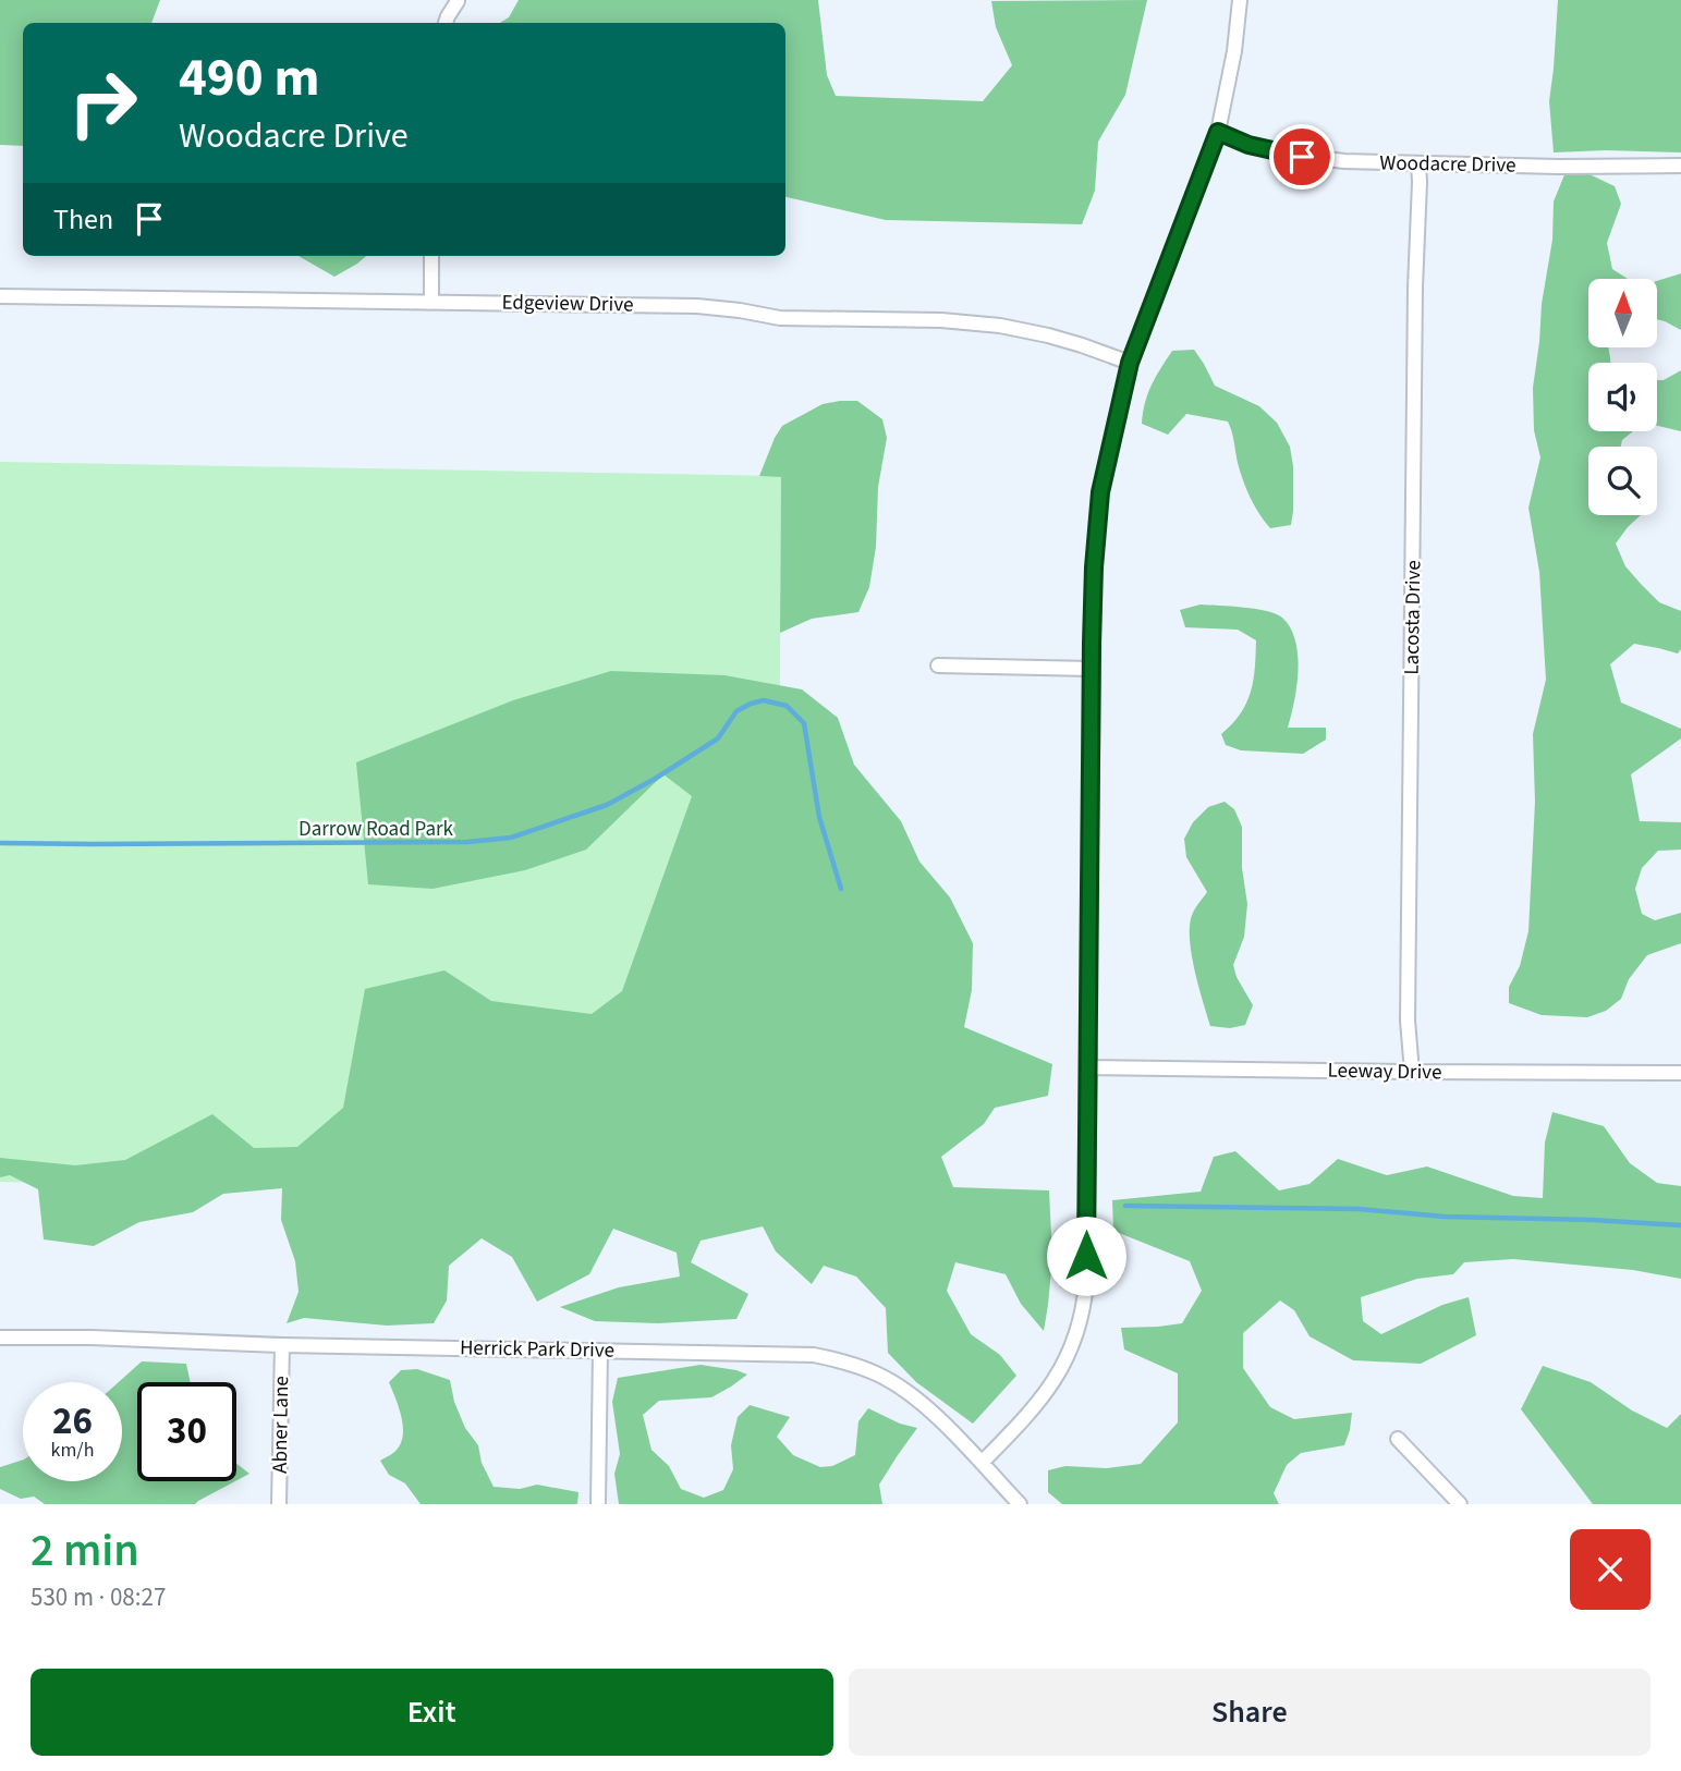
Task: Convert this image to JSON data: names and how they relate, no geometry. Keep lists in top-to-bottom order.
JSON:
{
  "streets": {
    "street": [
      "Woodacre Drive",
      "Edgeview Drive",
      "Lacosta Drive",
      "Leeway Drive",
      "Herrick Park Drive",
      "Abner Lane"
    ]
  },
  "crossings": [
    ["Woodacre Drive", "Lacosta Drive"],
    ["Lacosta Drive", "Leeway Drive"],
    ["Herrick Park Drive", "Abner Lane"]
  ],
  "parks": ["Darrow Road Park"],
  "north": "top",
  "page": {
    "turn": ["490 m", "Woodacre Drive"],
    "then": "Then",
    "speed": "26 km/h",
    "limit": "30",
    "heading": ["2 min", "530 m · 08:27"],
    "buttons": ["Exit", "Share"]
  }
}
